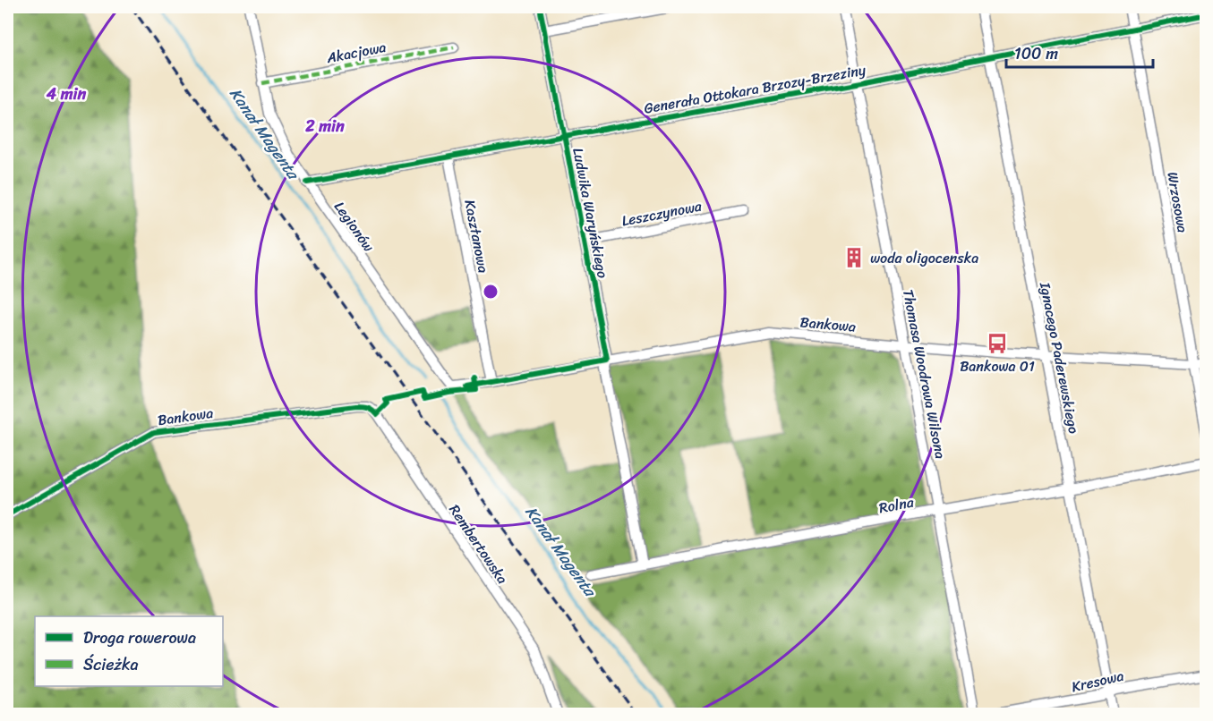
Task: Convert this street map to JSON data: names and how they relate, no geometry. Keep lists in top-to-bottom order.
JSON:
{
  "streets": {
    "street": [
      "Akacjowa",
      "Generała Ottokara Brzozy-Brzeziny",
      "Wrzosowa",
      "Ludwika Waryńskiego",
      "Leszczynowa",
      "Legionów",
      "Kasztanowa",
      "Bankowa",
      "Ignacego Paderewskiego",
      "Thomasa Woodrowa Wilsona",
      "Rolna",
      "Rembertowska",
      "Kresowa"
    ]
  },
  "crossings": [
    ["Akacjowa", "Legionów"],
    ["Generała Ottokara Brzozy-Brzeziny", "Wrzosowa"],
    ["Generała Ottokara Brzozy-Brzeziny", "Ludwika Waryńskiego"],
    ["Generała Ottokara Brzozy-Brzeziny", "Legionów"],
    ["Generała Ottokara Brzozy-Brzeziny", "Kasztanowa"],
    ["Generała Ottokara Brzozy-Brzeziny", "Ignacego Paderewskiego"],
    ["Generała Ottokara Brzozy-Brzeziny", "Thomasa Woodrowa Wilsona"],
    ["Wrzosowa", "Bankowa"],
    ["Ludwika Waryńskiego", "Leszczynowa"],
    ["Ludwika Waryńskiego", "Bankowa"],
    ["Ludwika Waryńskiego", "Rolna"],
    ["Legionów", "Bankowa"],
    ["Kasztanowa", "Bankowa"],
    ["Bankowa", "Ignacego Paderewskiego"],
    ["Bankowa", "Thomasa Woodrowa Wilsona"],
    ["Bankowa", "Rembertowska"],
    ["Ignacego Paderewskiego", "Rolna"],
    ["Ignacego Paderewskiego", "Kresowa"],
    ["Thomasa Woodrowa Wilsona", "Rolna"]
  ],
  "water": ["Kanał Magenta"],
  "places": {
    "building": ["woda oligocenska"],
    "bus stop": ["Bankowa 01"]
  },
  "legend": ["Droga rowerowa", "Ścieżka"],
  "scale_bar": "100 m",
  "rings": ["4 min", "2 min"]
}
